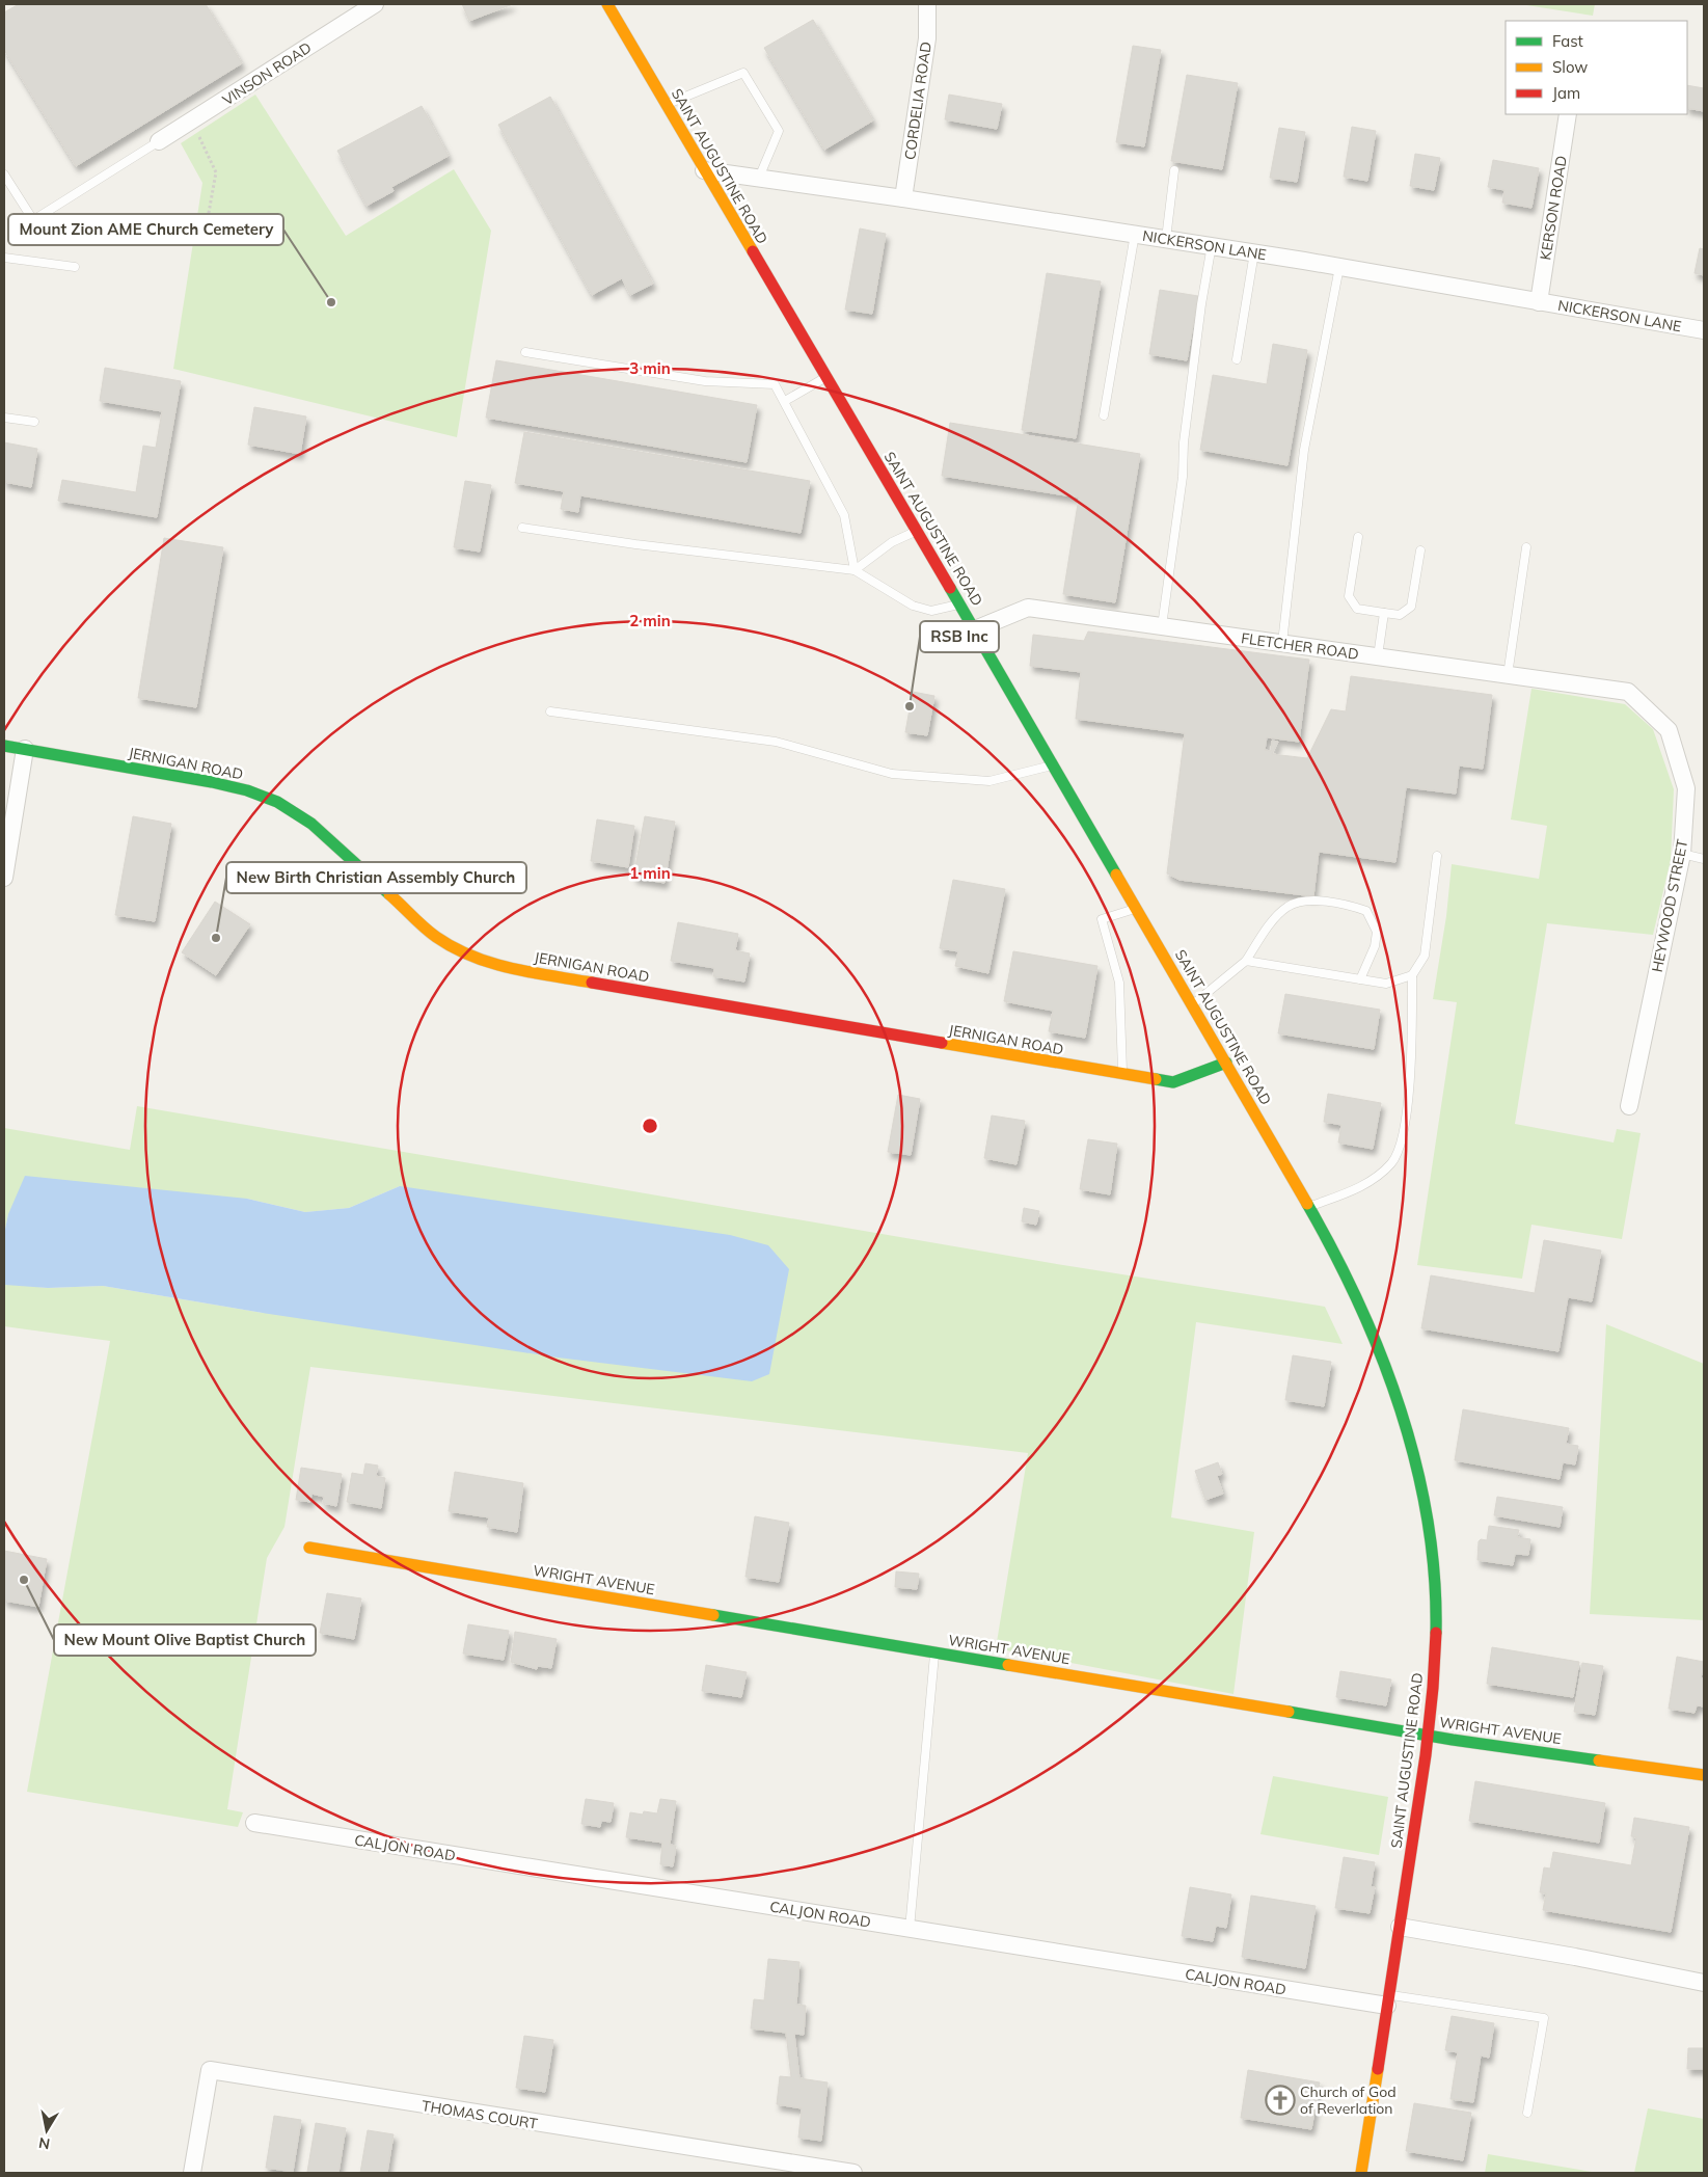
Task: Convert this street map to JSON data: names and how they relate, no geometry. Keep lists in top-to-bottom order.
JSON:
{
  "streets": {
    "street": [
      "VINSON ROAD",
      "CORDELIA ROAD",
      "SAINT AUGUSTINE ROAD",
      "KERSON ROAD",
      "NICKERSON LANE",
      "FLETCHER ROAD",
      "JERNIGAN ROAD",
      "HEYWOOD STREET",
      "WRIGHT AVENUE",
      "CALJON ROAD",
      "THOMAS COURT"
    ]
  },
  "crossings": [
    ["CORDELIA ROAD", "NICKERSON LANE"],
    ["SAINT AUGUSTINE ROAD", "NICKERSON LANE"],
    ["SAINT AUGUSTINE ROAD", "FLETCHER ROAD"],
    ["SAINT AUGUSTINE ROAD", "JERNIGAN ROAD"],
    ["SAINT AUGUSTINE ROAD", "WRIGHT AVENUE"],
    ["SAINT AUGUSTINE ROAD", "CALJON ROAD"],
    ["KERSON ROAD", "NICKERSON LANE"],
    ["FLETCHER ROAD", "HEYWOOD STREET"]
  ],
  "places": {
    "other": [
      "Mount Zion AME Church Cemetery",
      "RSB Inc",
      "New Birth Christian Assembly Church",
      "New Mount Olive Baptist Church"
    ],
    "church": ["Church of God of Reverlation"]
  },
  "legend": ["Fast", "Slow", "Jam"],
  "north": "bottom",
  "rings": ["3 min", "2 min", "1 min"]
}
